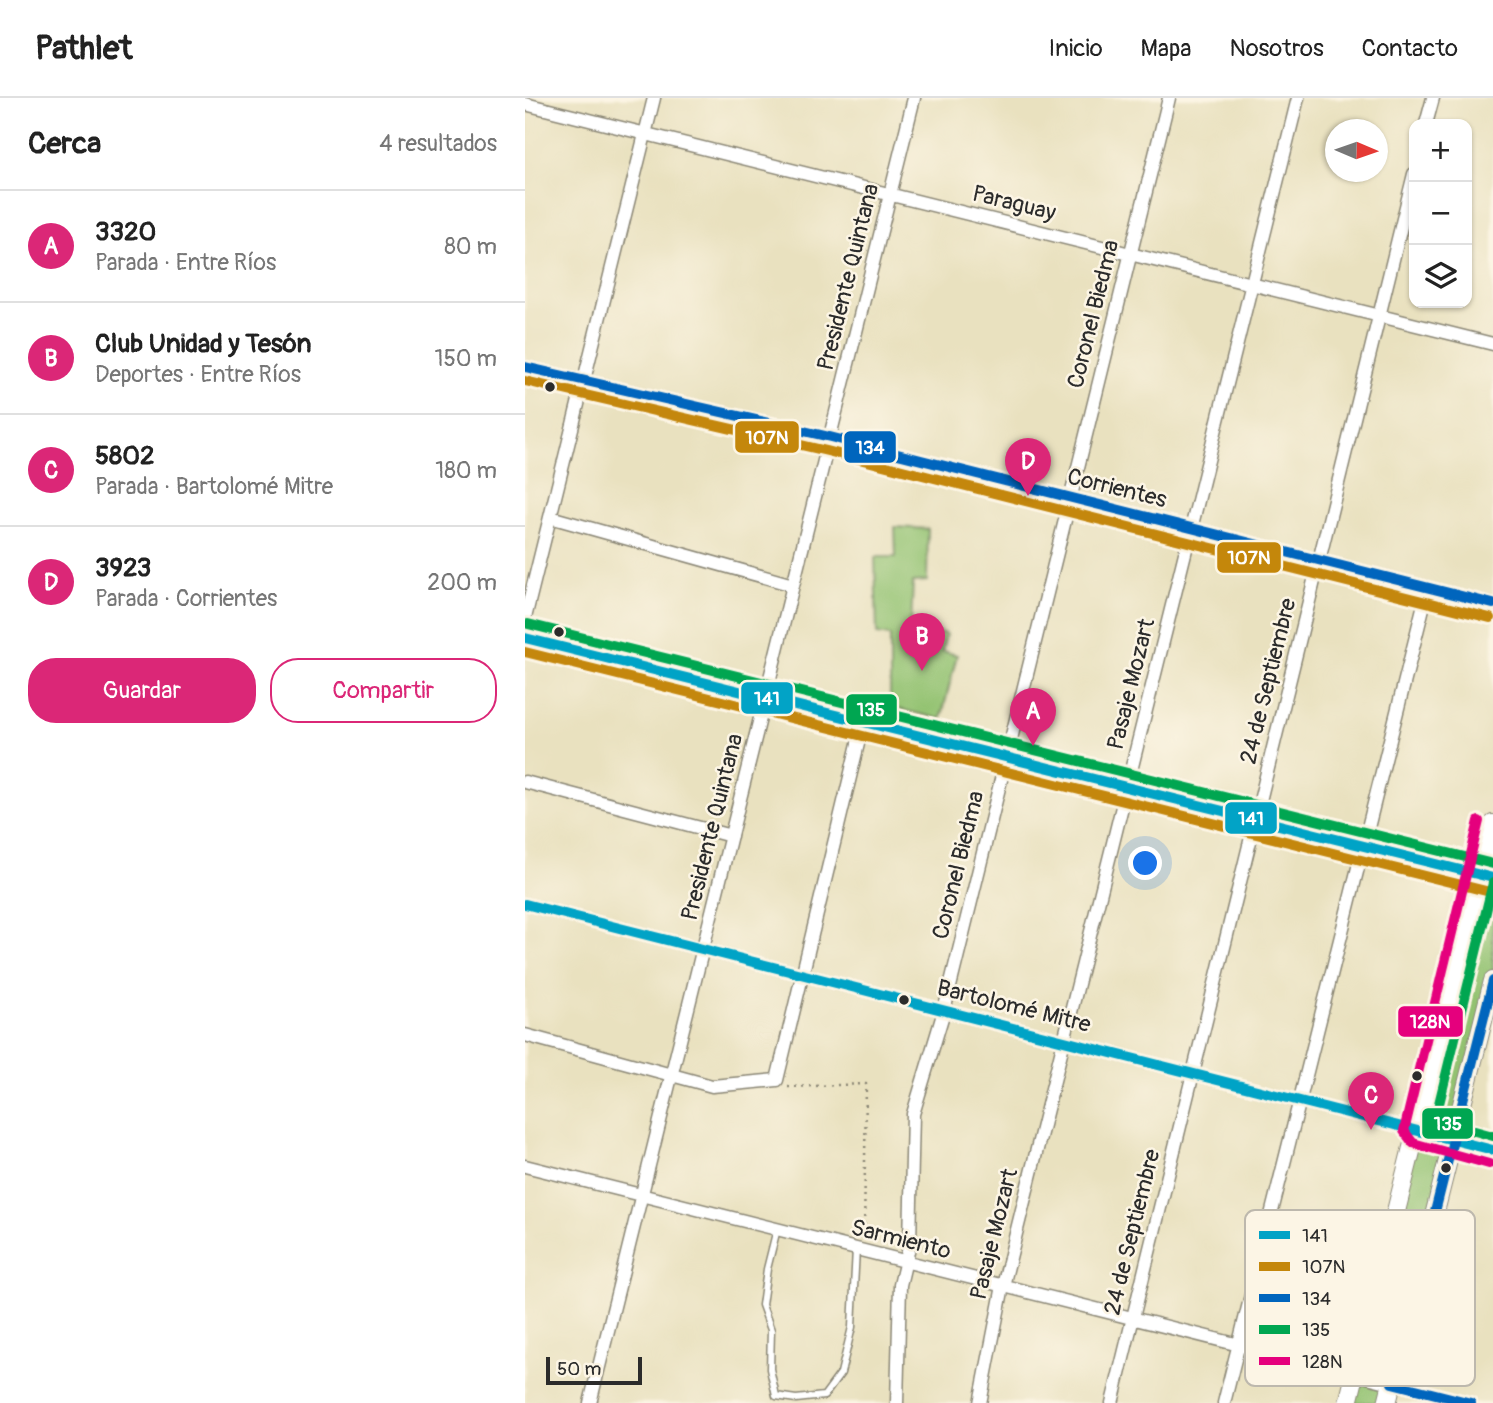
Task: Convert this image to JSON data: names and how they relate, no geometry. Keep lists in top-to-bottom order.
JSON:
{
  "streets": {
    "street": [
      "Paraguay",
      "Presidente Quintana",
      "Coronel Biedma",
      "Corrientes",
      "24 de Septiembre",
      "Pasaje Mozart",
      "Bartolomé Mitre",
      "Sarmiento"
    ]
  },
  "crossings": [
    ["Paraguay", "Presidente Quintana"],
    ["Paraguay", "Coronel Biedma"],
    ["Paraguay", "24 de Septiembre"],
    ["Paraguay", "Pasaje Mozart"],
    ["Presidente Quintana", "Corrientes"],
    ["Presidente Quintana", "Bartolomé Mitre"],
    ["Presidente Quintana", "Sarmiento"],
    ["Coronel Biedma", "Corrientes"],
    ["Coronel Biedma", "Bartolomé Mitre"],
    ["Coronel Biedma", "Sarmiento"],
    ["Corrientes", "24 de Septiembre"],
    ["Corrientes", "Pasaje Mozart"],
    ["24 de Septiembre", "Bartolomé Mitre"],
    ["24 de Septiembre", "Sarmiento"],
    ["Pasaje Mozart", "Bartolomé Mitre"],
    ["Pasaje Mozart", "Sarmiento"]
  ],
  "lines": [
    "transit line 134",
    "transit line 107N",
    "transit line 135",
    "transit line 141",
    "transit line 128N"
  ],
  "legend": [
    "141",
    "107N",
    "134",
    "135",
    "128N"
  ],
  "scale_bar": "50 m",
  "north": "right",
  "page": {
    "header": "Pathlet",
    "nav": [
      "Inicio",
      "Mapa",
      "Nosotros",
      "Contacto"
    ],
    "heading": ["Cerca", "4 resultados"],
    "map_buttons": ["+", "−"],
    "list": [
      {
        "mark": "A",
        "name": "3320",
        "note": "Parada · Entre Ríos",
        "value": "80 m"
      },
      {
        "mark": "B",
        "name": "Club Unidad y Tesón",
        "note": "Deportes · Entre Ríos",
        "value": "150 m"
      },
      {
        "mark": "C",
        "name": "5802",
        "note": "Parada · Bartolomé Mitre",
        "value": "180 m"
      },
      {
        "mark": "D",
        "name": "3923",
        "note": "Parada · Corrientes",
        "value": "200 m"
      }
    ],
    "pins": [
      "D",
      "B",
      "A",
      "C"
    ],
    "buttons": ["Guardar", "Compartir"],
    "scale": "50 m"
  }
}
